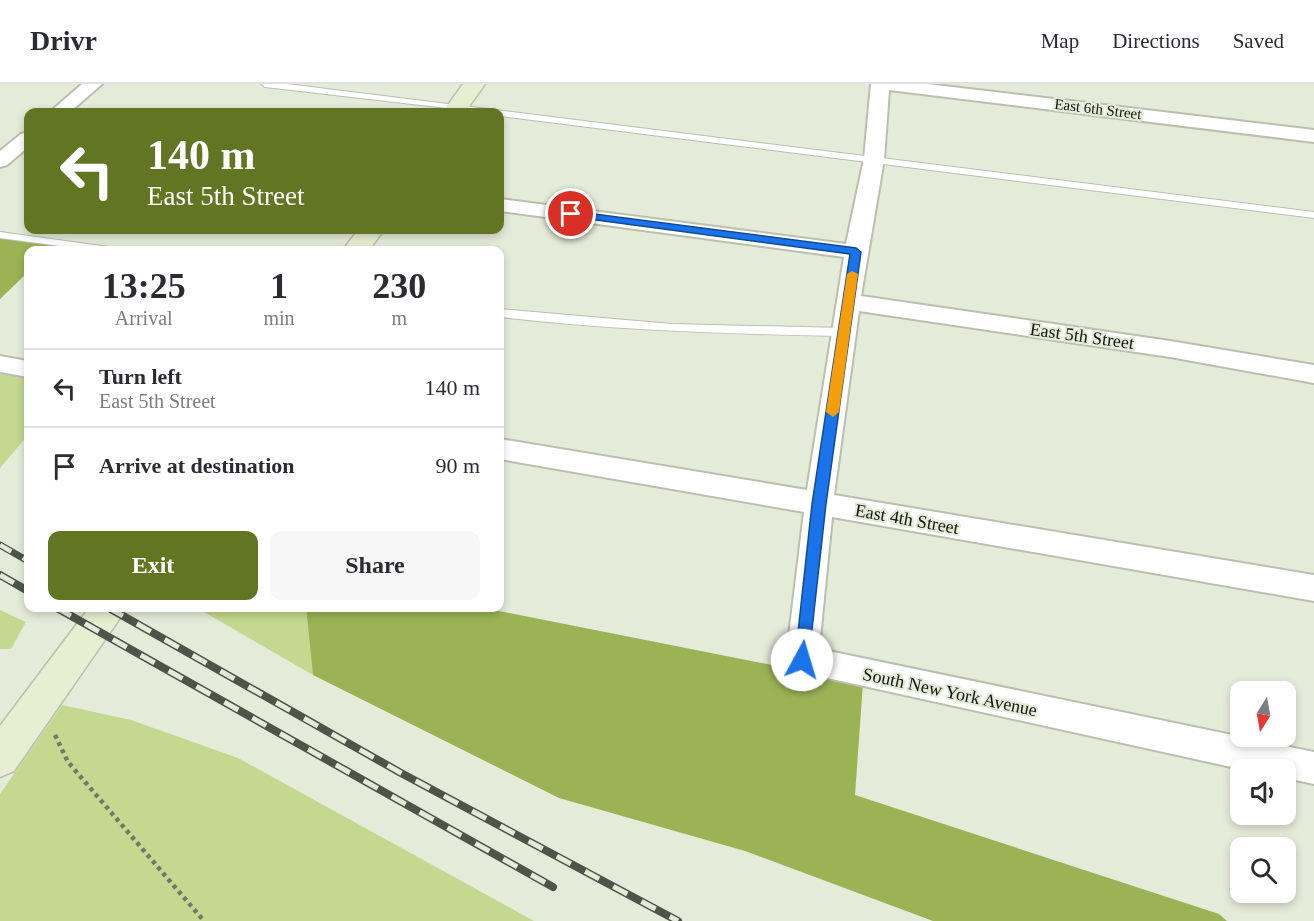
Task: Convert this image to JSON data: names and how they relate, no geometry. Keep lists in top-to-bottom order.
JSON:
{
  "streets": {
    "street": [
      "East 6th Street",
      "East 5th Street",
      "East 4th Street",
      "South New York Avenue"
    ]
  },
  "crossings": [
    ["East 6th Street", "South New York Avenue"],
    ["East 5th Street", "South New York Avenue"],
    ["East 4th Street", "South New York Avenue"]
  ],
  "north": "bottom",
  "page": {
    "header": "Drivr",
    "nav": ["Map", "Directions", "Saved"],
    "turn": ["140 m", "East 5th Street"],
    "eta": [
      "13:25",
      "Arrival",
      "1",
      "min",
      "230",
      "m"
    ],
    "list": [
      {
        "name": "Turn left",
        "note": "East 5th Street",
        "value": "140 m"
      },
      {
        "name": "Arrive at destination",
        "value": "90 m"
      }
    ],
    "buttons": ["Exit", "Share"]
  }
}
